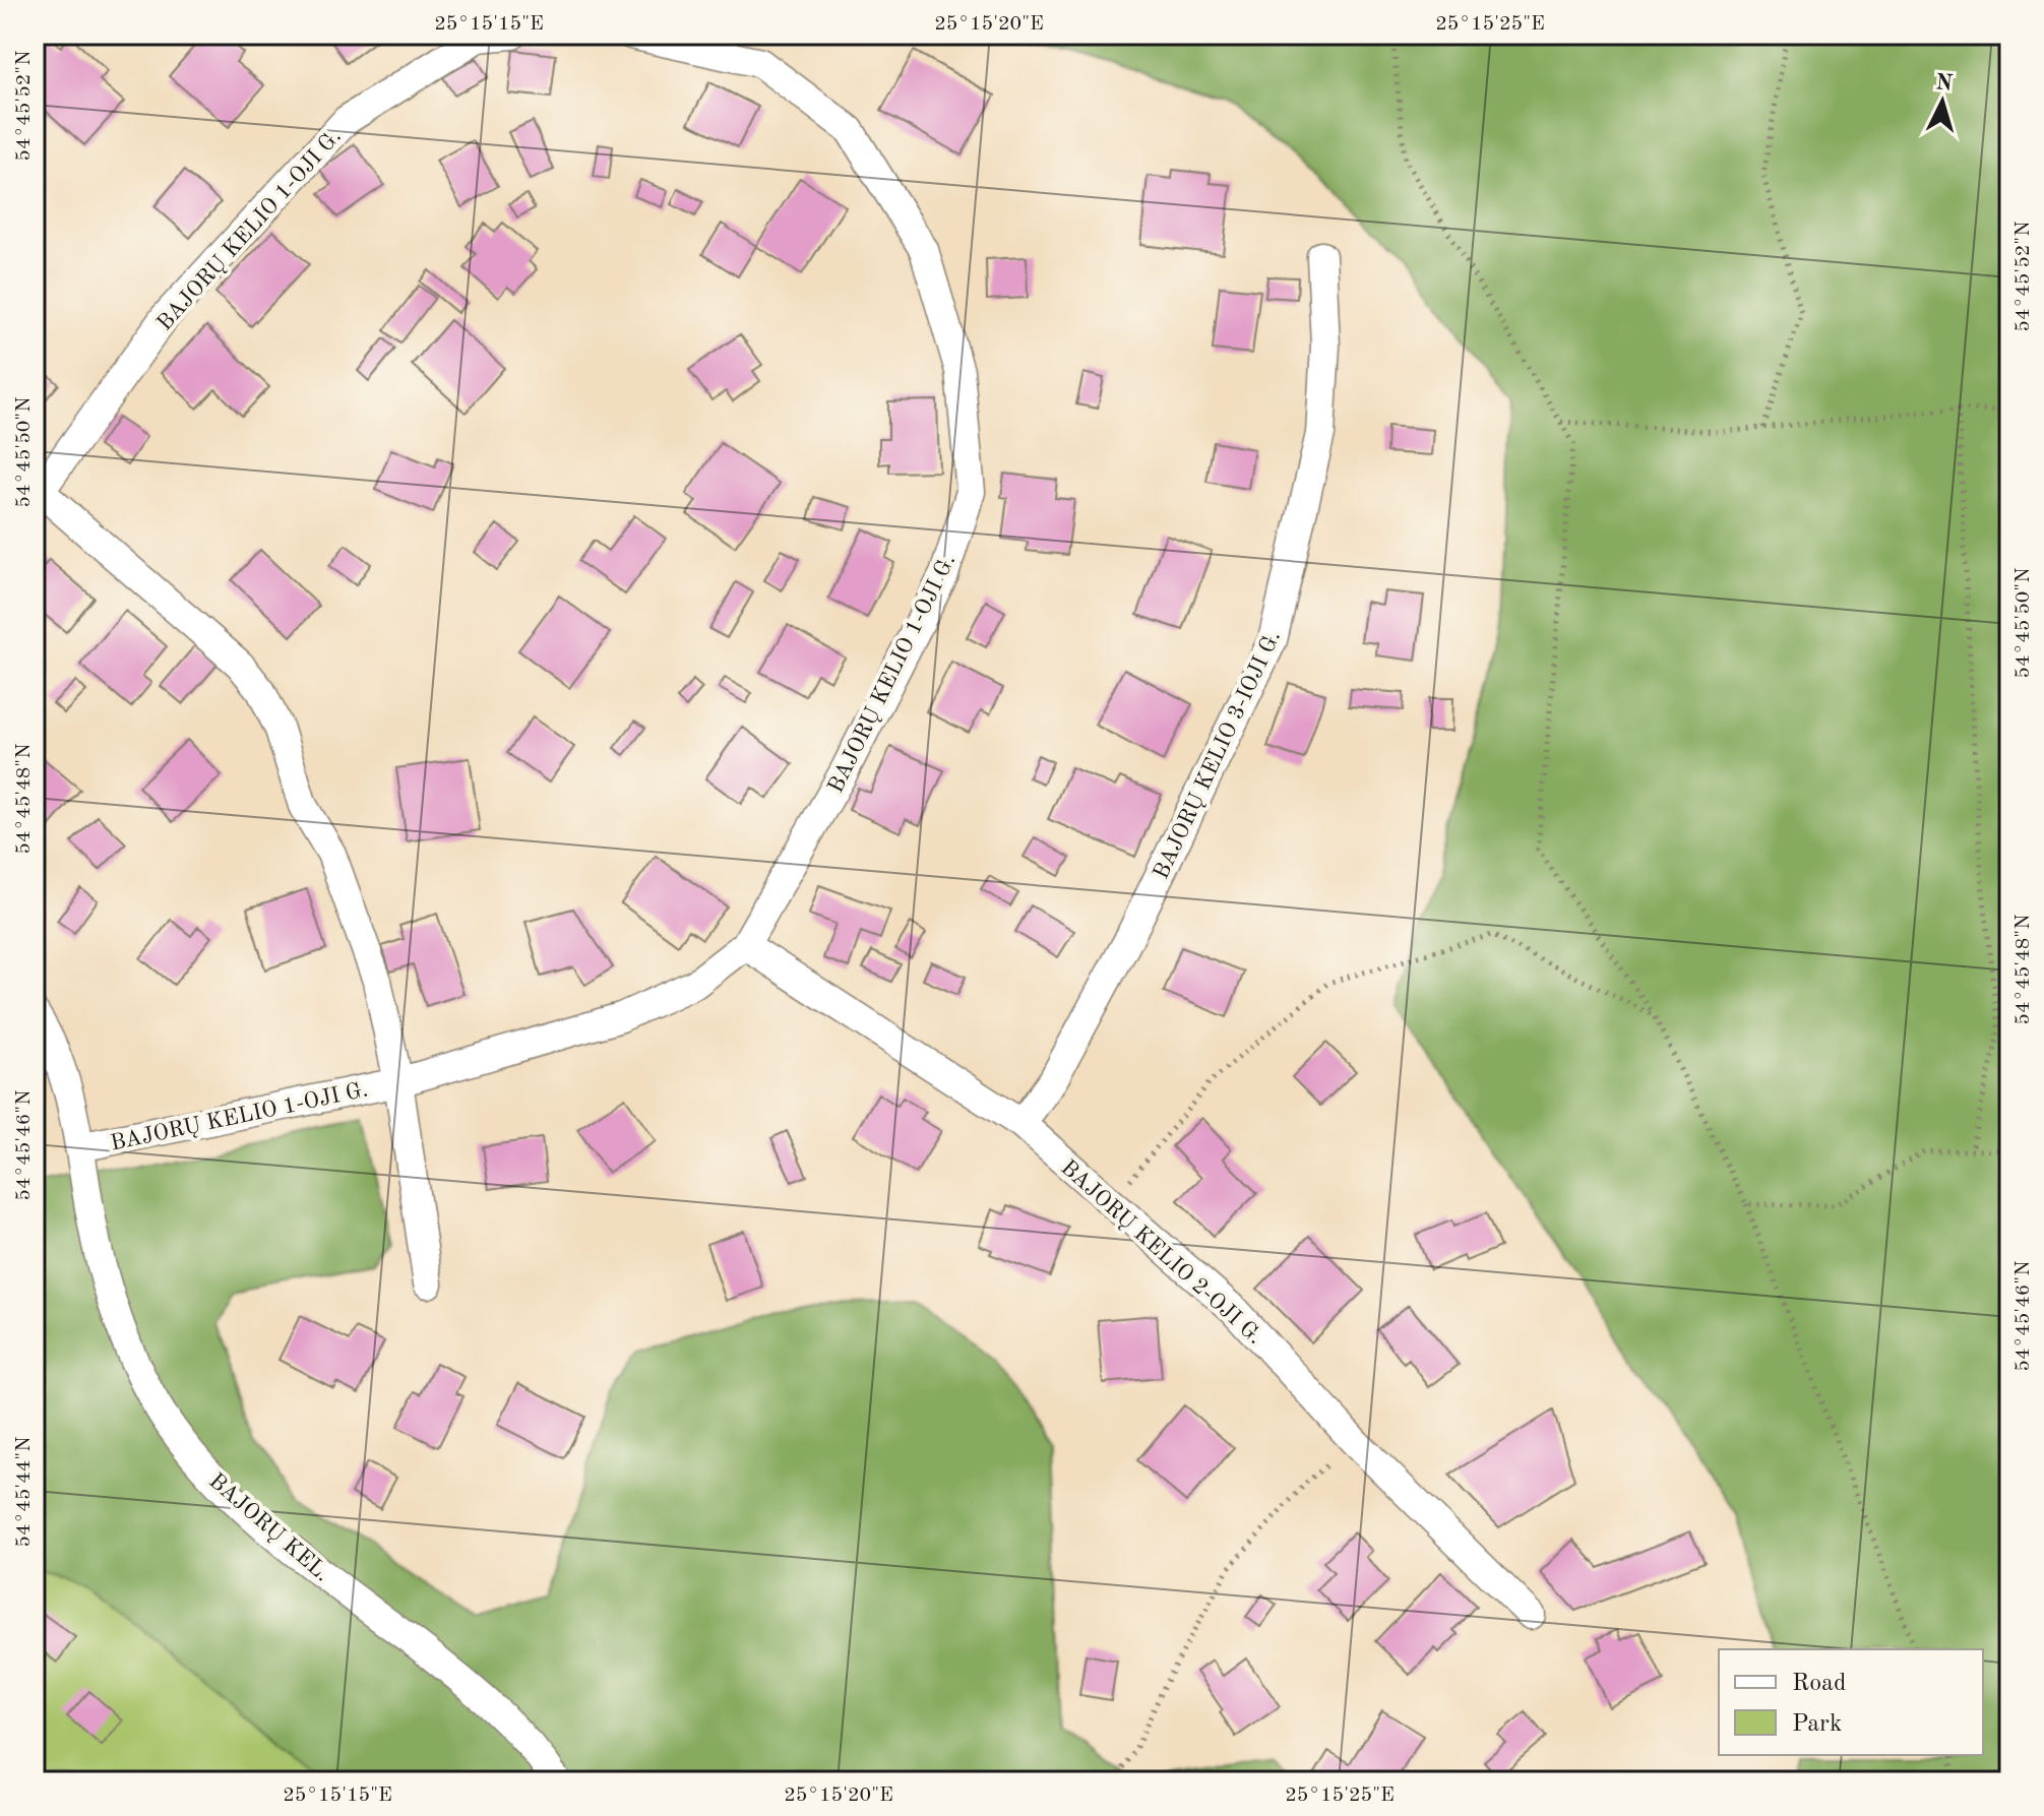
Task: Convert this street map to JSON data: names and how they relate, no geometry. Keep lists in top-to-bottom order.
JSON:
{
  "streets": {
    "street": [
      "BAJORŲ KELIO 1-OJI G.",
      "BAJORŲ KELIO 3-IOJI G.",
      "BAJORŲ KELIO 2-OJI G.",
      "BAJORŲ KEL."
    ]
  },
  "crossings": [
    ["BAJORŲ KELIO 1-OJI G.", "BAJORŲ KELIO 2-OJI G."],
    ["BAJORŲ KELIO 1-OJI G.", "BAJORŲ KEL."],
    ["BAJORŲ KELIO 3-IOJI G.", "BAJORŲ KELIO 2-OJI G."]
  ],
  "legend": ["Road", "Park"],
  "north": "top",
  "coordinates": [
    "25°15'15\"E",
    "25°15'20\"E",
    "25°15'25\"E",
    "54°45'52\"N",
    "54°45'50\"N",
    "54°45'48\"N",
    "54°45'46\"N",
    "54°45'44\"N"
  ]
}
